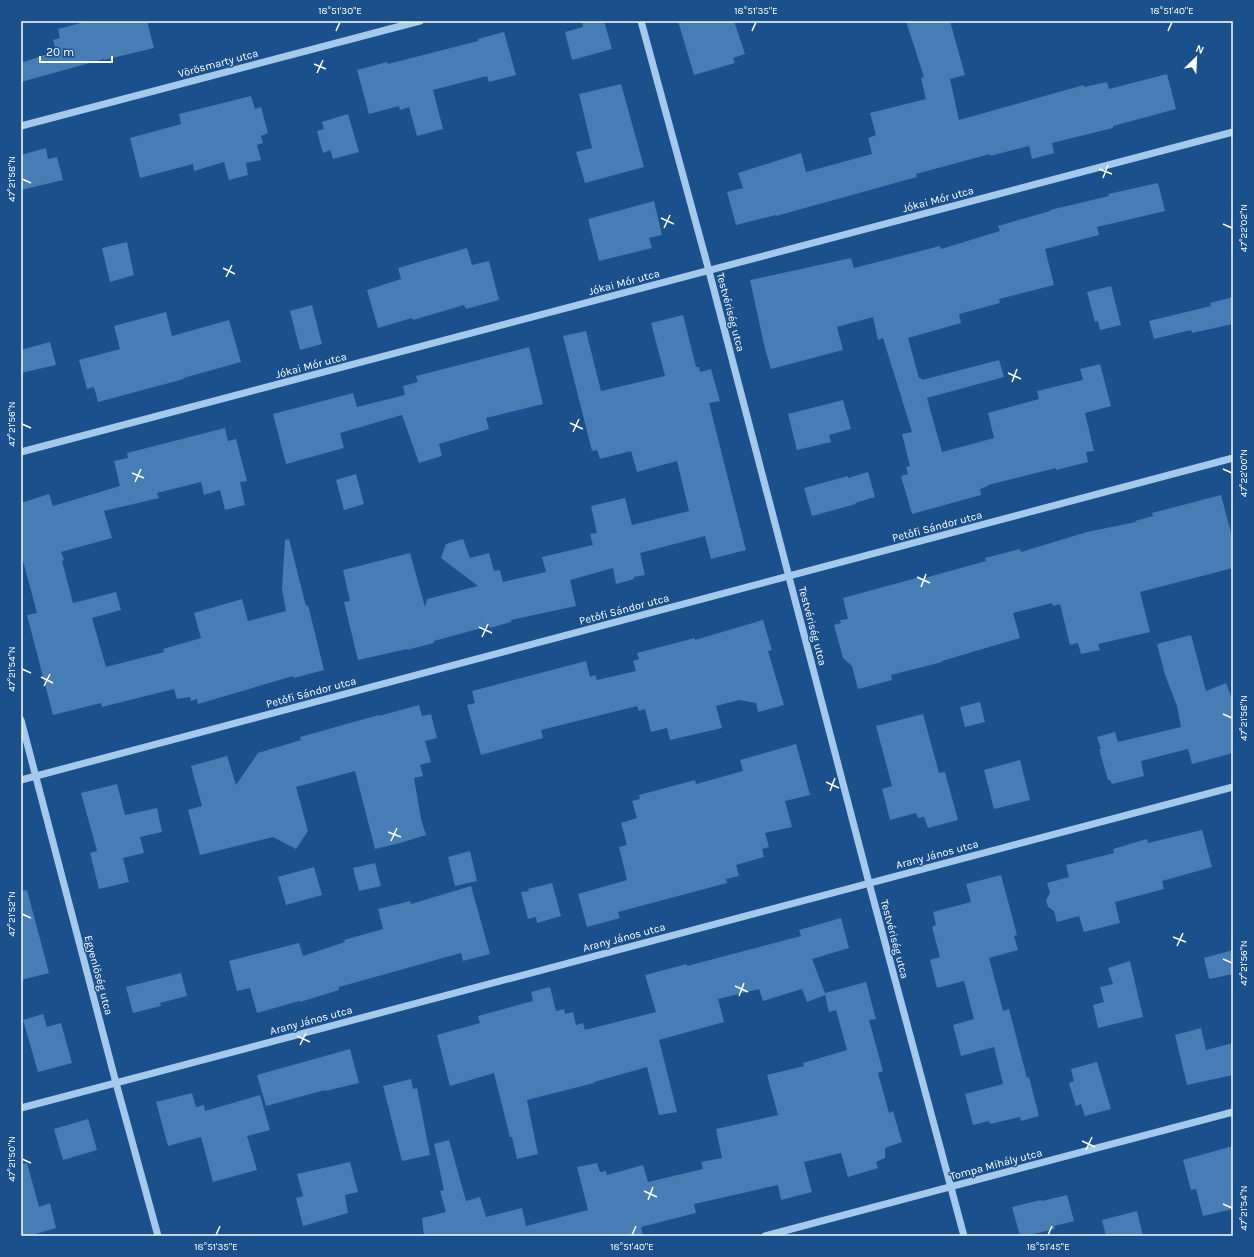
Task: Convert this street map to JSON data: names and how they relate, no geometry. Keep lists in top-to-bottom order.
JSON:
{
  "streets": {
    "street": [
      "Vörösmarty utca",
      "Jókai Mór utca",
      "Testvériség utca",
      "Petőfi Sándor utca",
      "Arany János utca",
      "Egyenlőség utca",
      "Tompa Mihály utca"
    ]
  },
  "crossings": [
    ["Jókai Mór utca", "Testvériség utca"],
    ["Testvériség utca", "Petőfi Sándor utca"],
    ["Testvériség utca", "Arany János utca"],
    ["Testvériség utca", "Tompa Mihály utca"],
    ["Petőfi Sándor utca", "Egyenlőség utca"],
    ["Arany János utca", "Egyenlőség utca"]
  ],
  "scale_bar": "20 m",
  "north": "top right",
  "coordinates": [
    "18°51'30\"E",
    "18°51'35\"E",
    "18°51'40\"E",
    "47°21'58\"N",
    "47°22'02\"N",
    "47°21'56\"N",
    "47°22'00\"N",
    "47°21'54\"N",
    "47°21'52\"N",
    "47°21'50\"N",
    "18°51'45\"E"
  ]
}
